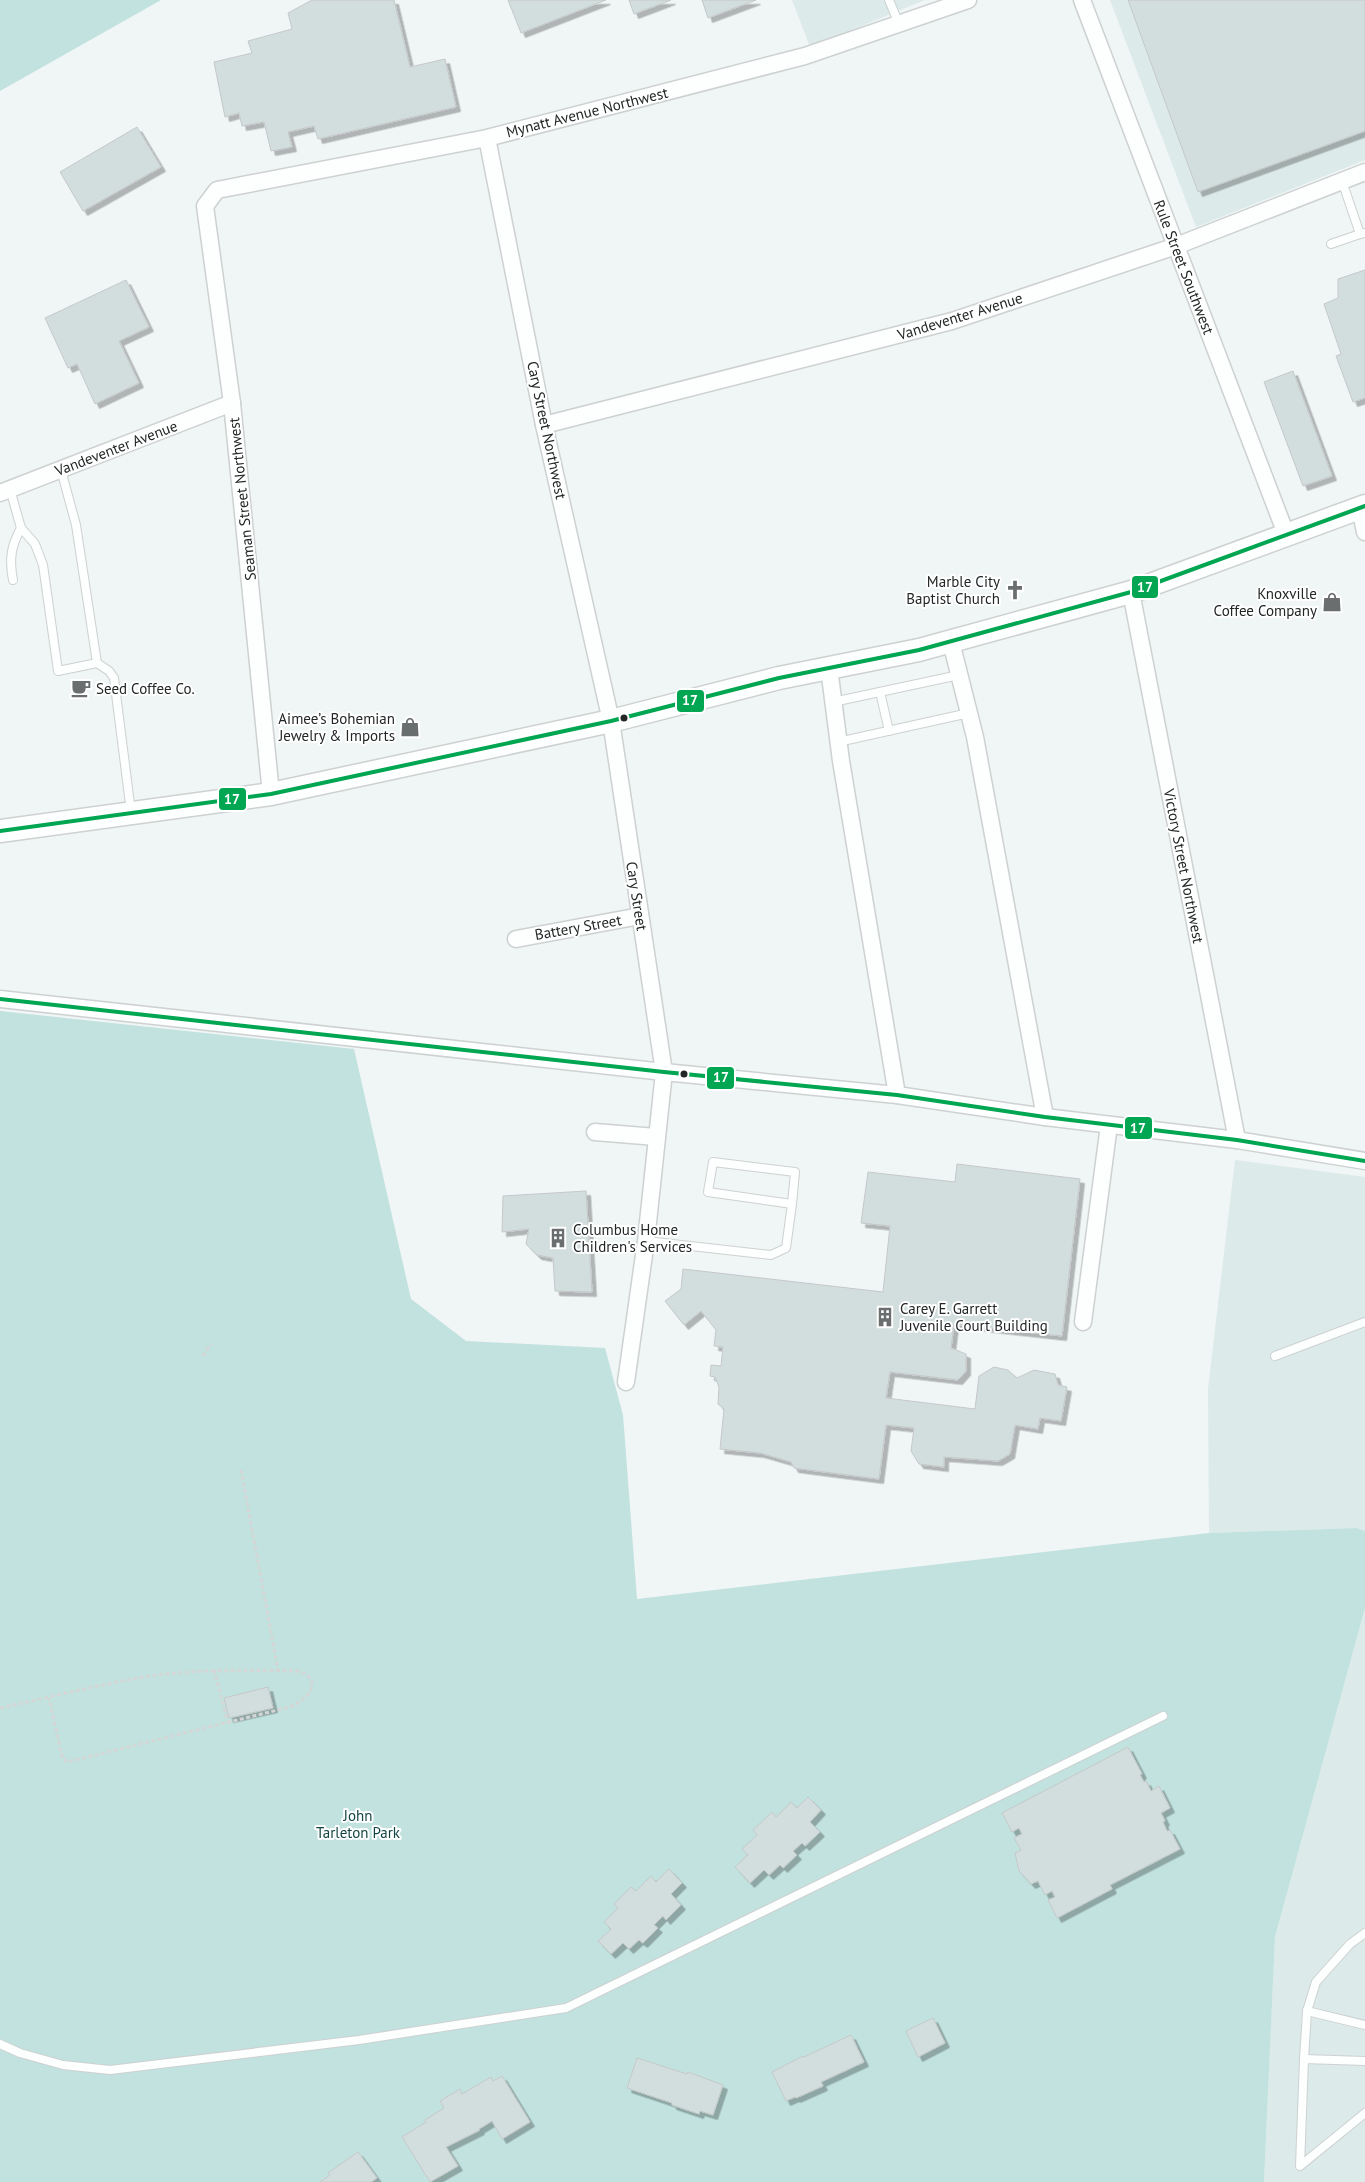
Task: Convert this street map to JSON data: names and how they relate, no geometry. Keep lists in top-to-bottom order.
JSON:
{
  "streets": {
    "street": [
      "Mynatt Avenue Northwest",
      "Rule Street Southwest",
      "Vandeventer Avenue",
      "Cary Street Northwest",
      "Seaman Street Northwest",
      "Victory Street Northwest",
      "Cary Street",
      "Battery Street"
    ]
  },
  "crossings": [
    ["Mynatt Avenue Northwest", "Cary Street Northwest"],
    ["Mynatt Avenue Northwest", "Seaman Street Northwest"],
    ["Rule Street Southwest", "Vandeventer Avenue"],
    ["Vandeventer Avenue", "Cary Street Northwest"],
    ["Vandeventer Avenue", "Seaman Street Northwest"],
    ["Cary Street Northwest", "Cary Street"],
    ["Cary Street", "Battery Street"]
  ],
  "parks": ["John Tarleton Park"],
  "places": {
    "church": ["Marble City Baptist Church"],
    "shop": ["Knoxville Coffee Company", "Aimee’s Bohemian Jewelry & Imports"],
    "cafe": ["Seed Coffee Co."],
    "building": ["Columbus Home Children's Services", "Carey E. Garrett Juvenile Court Building"]
  },
  "lines": ["transit line 17"]
}
